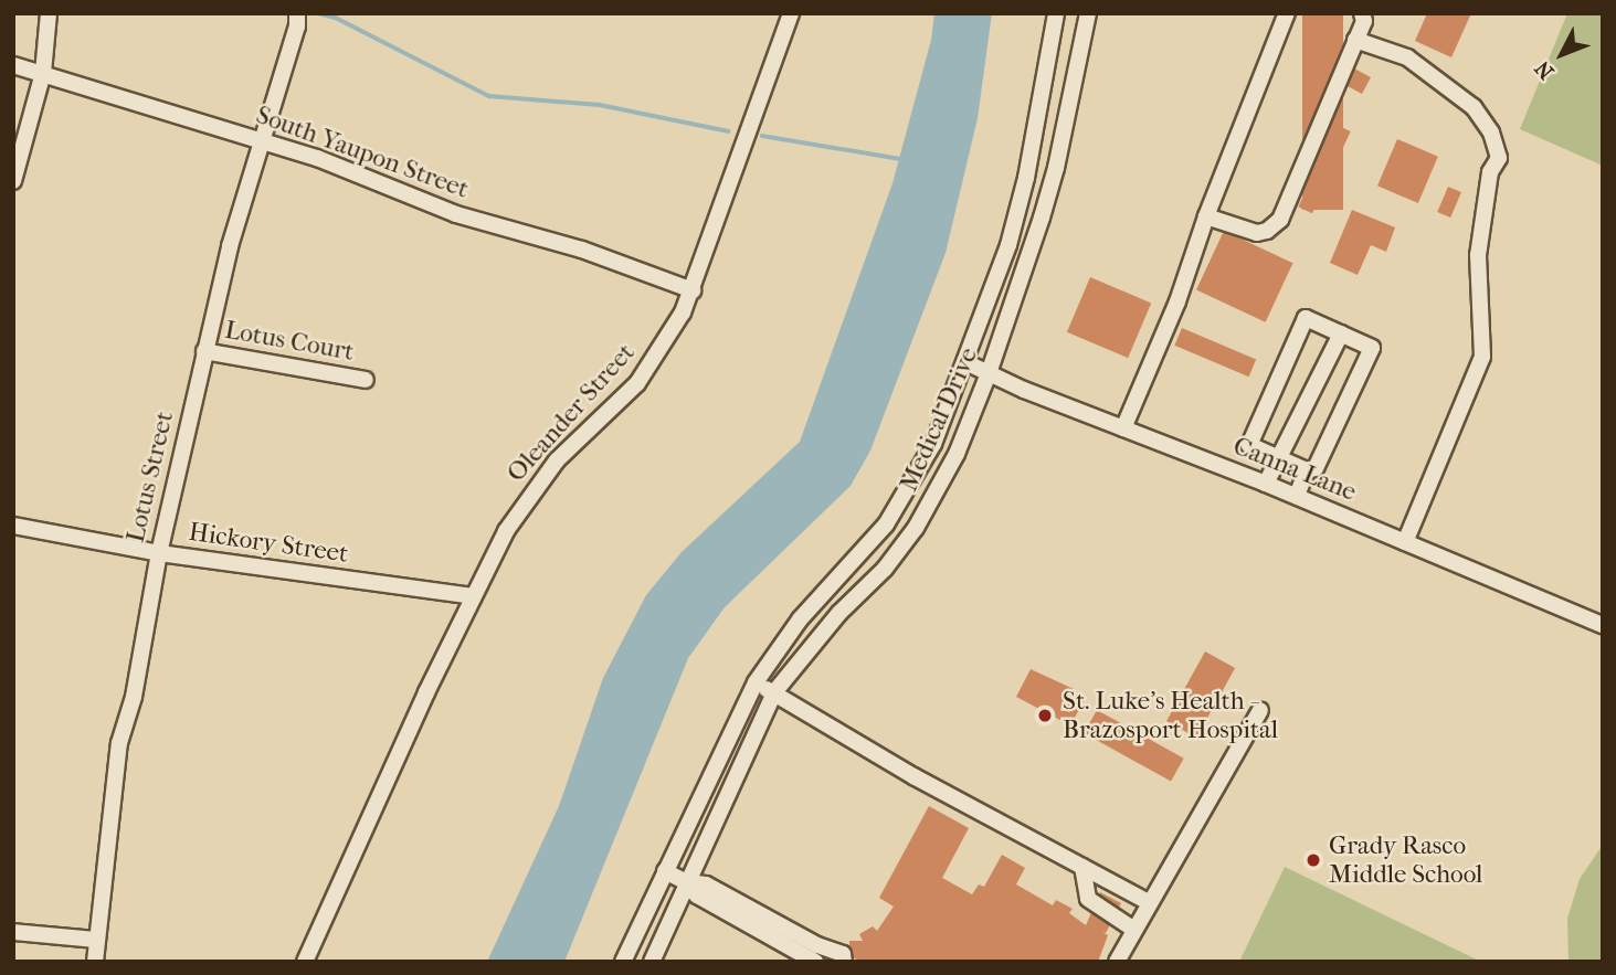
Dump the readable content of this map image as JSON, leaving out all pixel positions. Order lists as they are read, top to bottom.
{
  "streets": {
    "street": [
      "South Yaupon Street",
      "Lotus Court",
      "Oleander Street",
      "Medical Drive",
      "Canna Lane",
      "Lotus Street",
      "Hickory Street"
    ]
  },
  "crossings": [
    ["South Yaupon Street", "Oleander Street"],
    ["South Yaupon Street", "Lotus Street"],
    ["Lotus Court", "Lotus Street"],
    ["Oleander Street", "Hickory Street"],
    ["Medical Drive", "Canna Lane"],
    ["Lotus Street", "Hickory Street"]
  ],
  "places": ["St. Luke's Health - Brazosport Hospital", "Grady Rasco Middle School"],
  "north": "bottom left"
}
